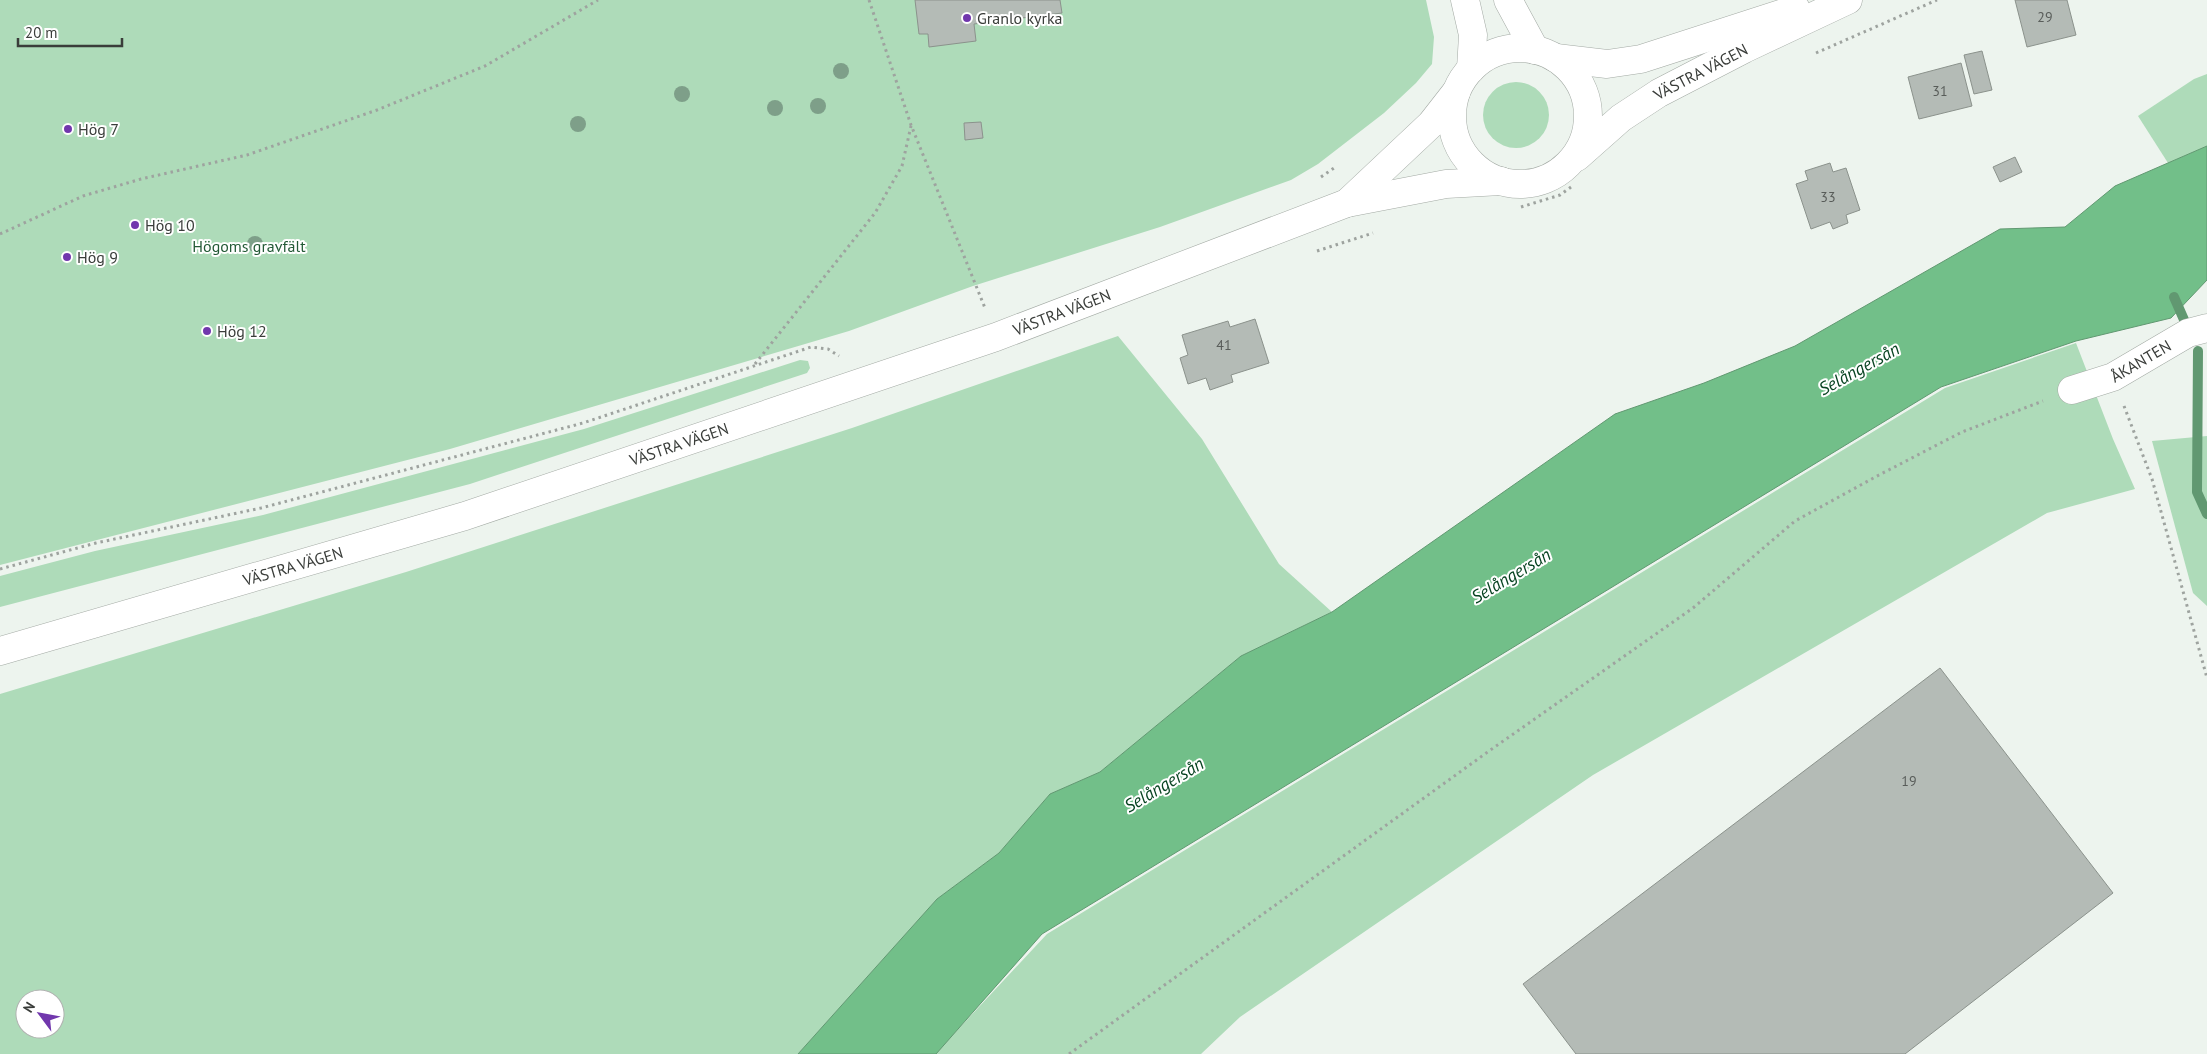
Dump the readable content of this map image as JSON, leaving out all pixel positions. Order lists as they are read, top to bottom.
{
  "streets": {
    "street": ["VÄSTRA VÄGEN", "ÅKANTEN"]
  },
  "water": ["Selångersån"],
  "parks": ["Högoms gravfält"],
  "places": [
    "Granlo kyrka",
    "Hög 7",
    "Hög 10",
    "Hög 9",
    "Hög 12"
  ],
  "house_numbers": [
    "29",
    "31",
    "33",
    "41",
    "19"
  ],
  "scale_bar": "20 m",
  "north": "top left"
}
